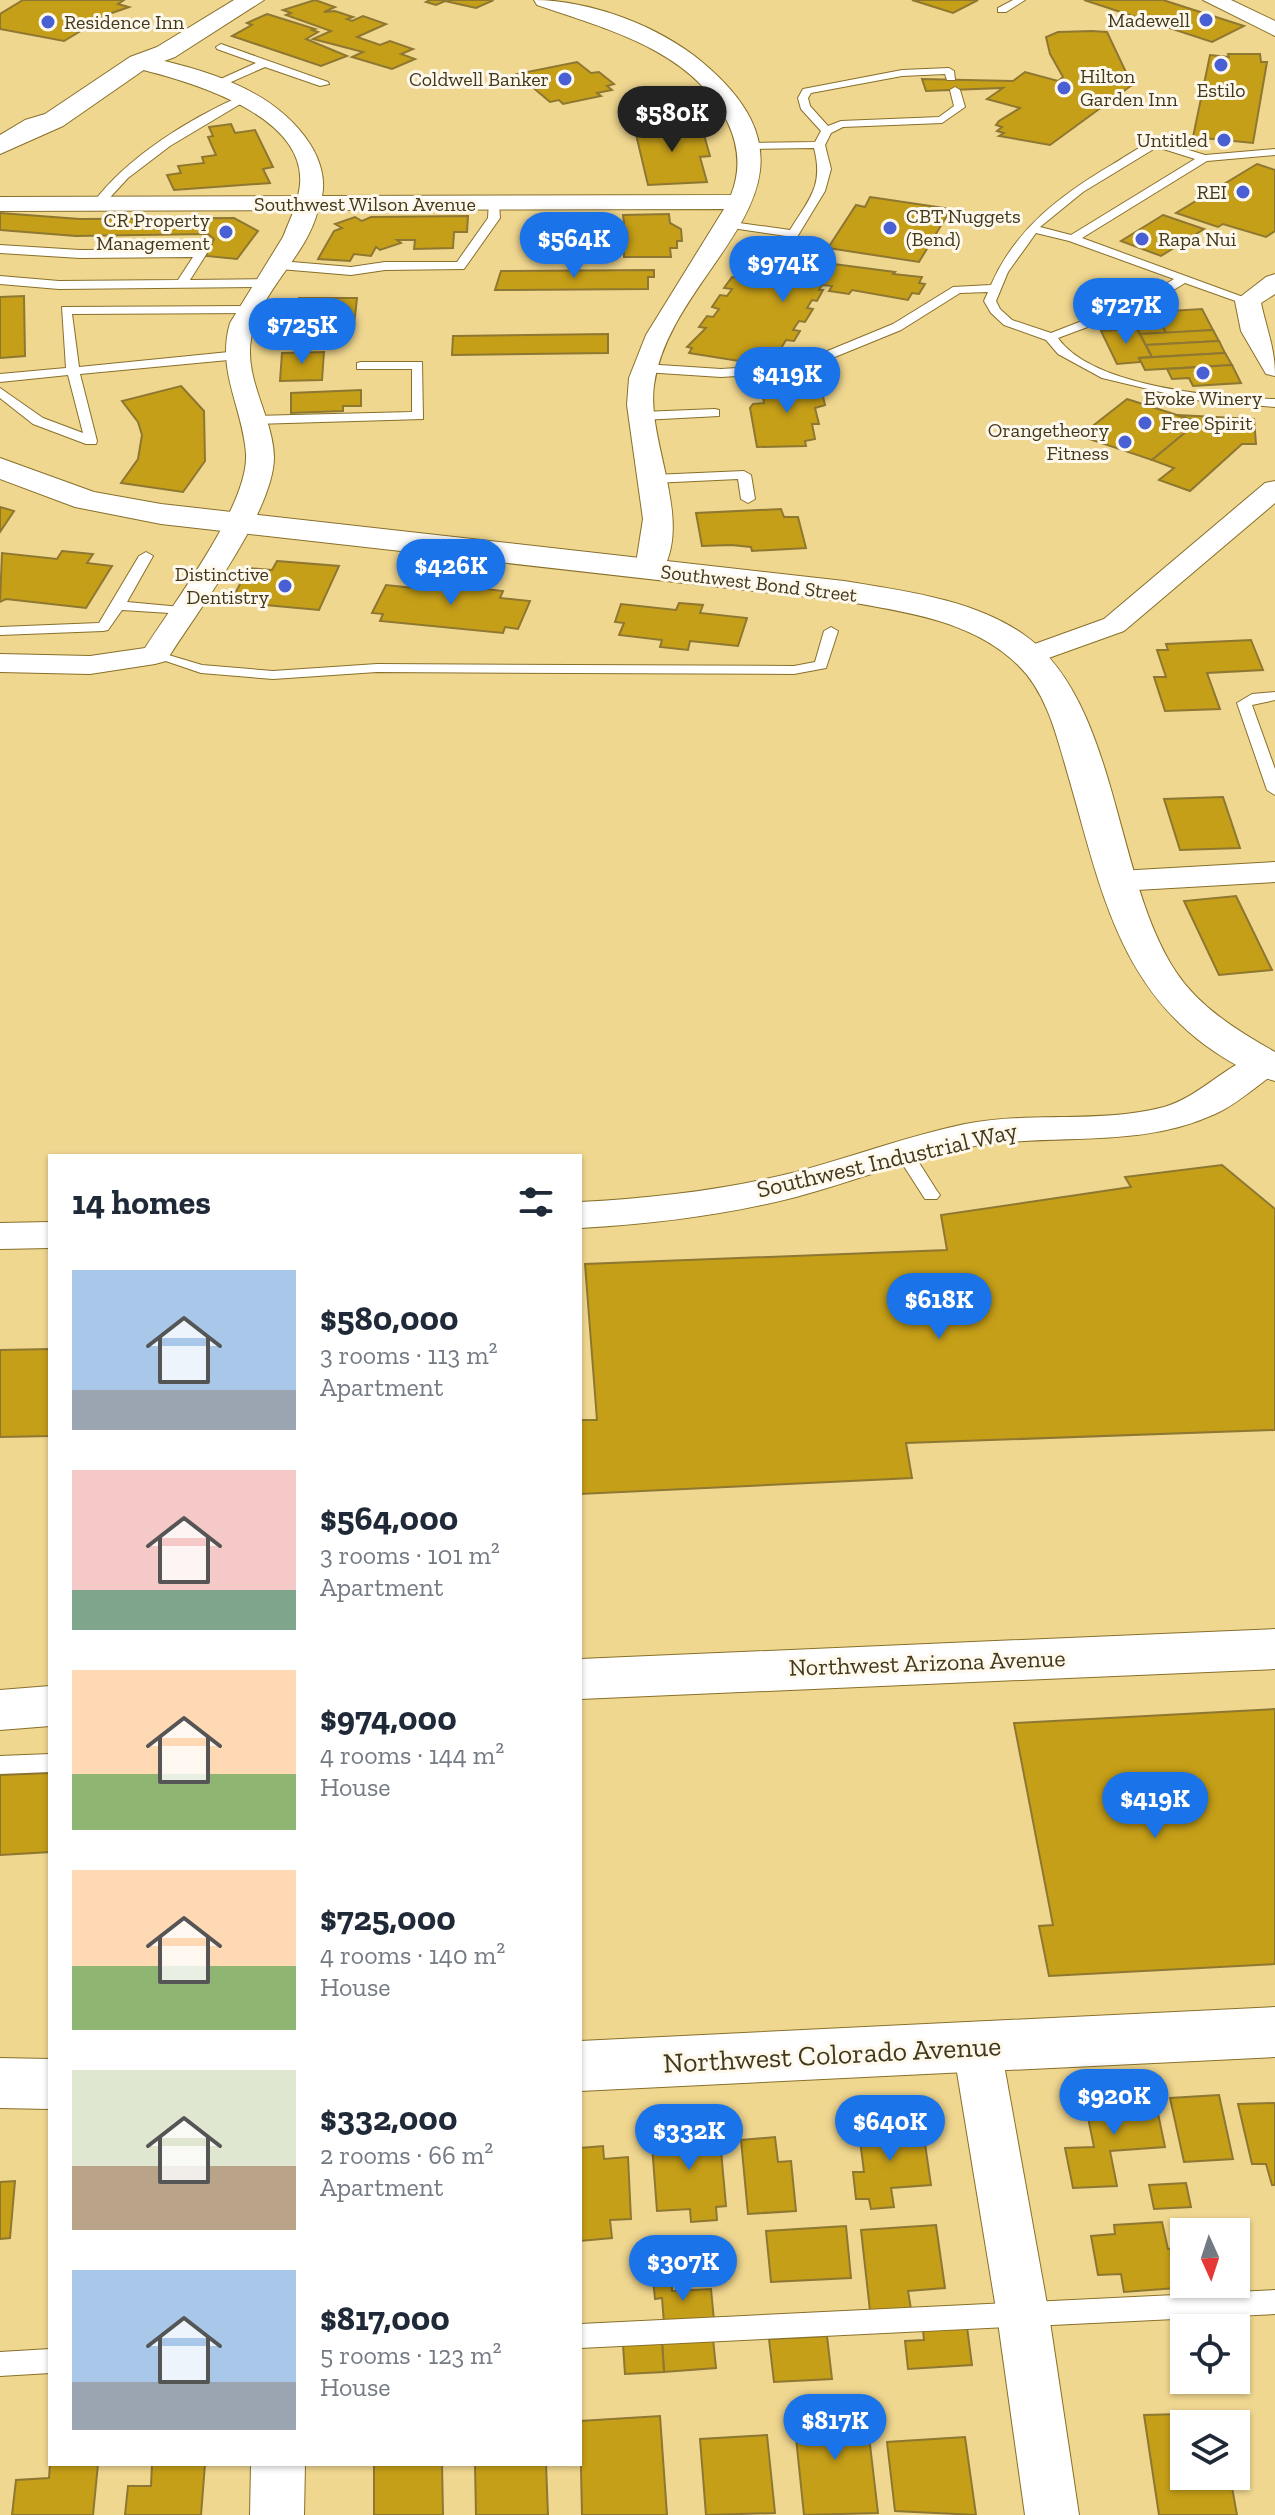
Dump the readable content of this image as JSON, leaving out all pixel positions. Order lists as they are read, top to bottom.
{
  "streets": {
    "street": [
      "Southwest Wilson Avenue",
      "Southwest Bond Street",
      "Southwest Industrial Way",
      "Northwest Arizona Avenue",
      "Northwest Colorado Avenue"
    ]
  },
  "crossings": [
    ["Southwest Bond Street", "Southwest Industrial Way"]
  ],
  "places": [
    "Madewell",
    "Residence Inn",
    "Estilo",
    "Coldwell Banker",
    "Hilton Garden Inn",
    "Untitled",
    "REI",
    "CBT Nuggets (Bend)",
    "CR Property Management",
    "Rapa Nui",
    "Evoke Winery",
    "Free Spirit",
    "Orangetheory Fitness",
    "Distinctive Dentistry"
  ],
  "north": "bottom",
  "page": {
    "price": [
      "$580K",
      "$564K",
      "$974K",
      "$727K",
      "$725K",
      "$419K",
      "$426K",
      "$618K",
      "$419K",
      "$920K",
      "$640K",
      "$332K",
      "$307K",
      "$817K"
    ],
    "heading": "14 homes",
    "list": [
      {
        "name": "$580,000",
        "note": "3 rooms · 113 m² · Apartment"
      },
      {
        "name": "$564,000",
        "note": "3 rooms · 101 m² · Apartment"
      },
      {
        "name": "$974,000",
        "note": "4 rooms · 144 m² · House"
      },
      {
        "name": "$725,000",
        "note": "4 rooms · 140 m² · House"
      },
      {
        "name": "$332,000",
        "note": "2 rooms · 66 m² · Apartment"
      },
      {
        "name": "$817,000",
        "note": "5 rooms · 123 m² · House"
      }
    ]
  }
}
